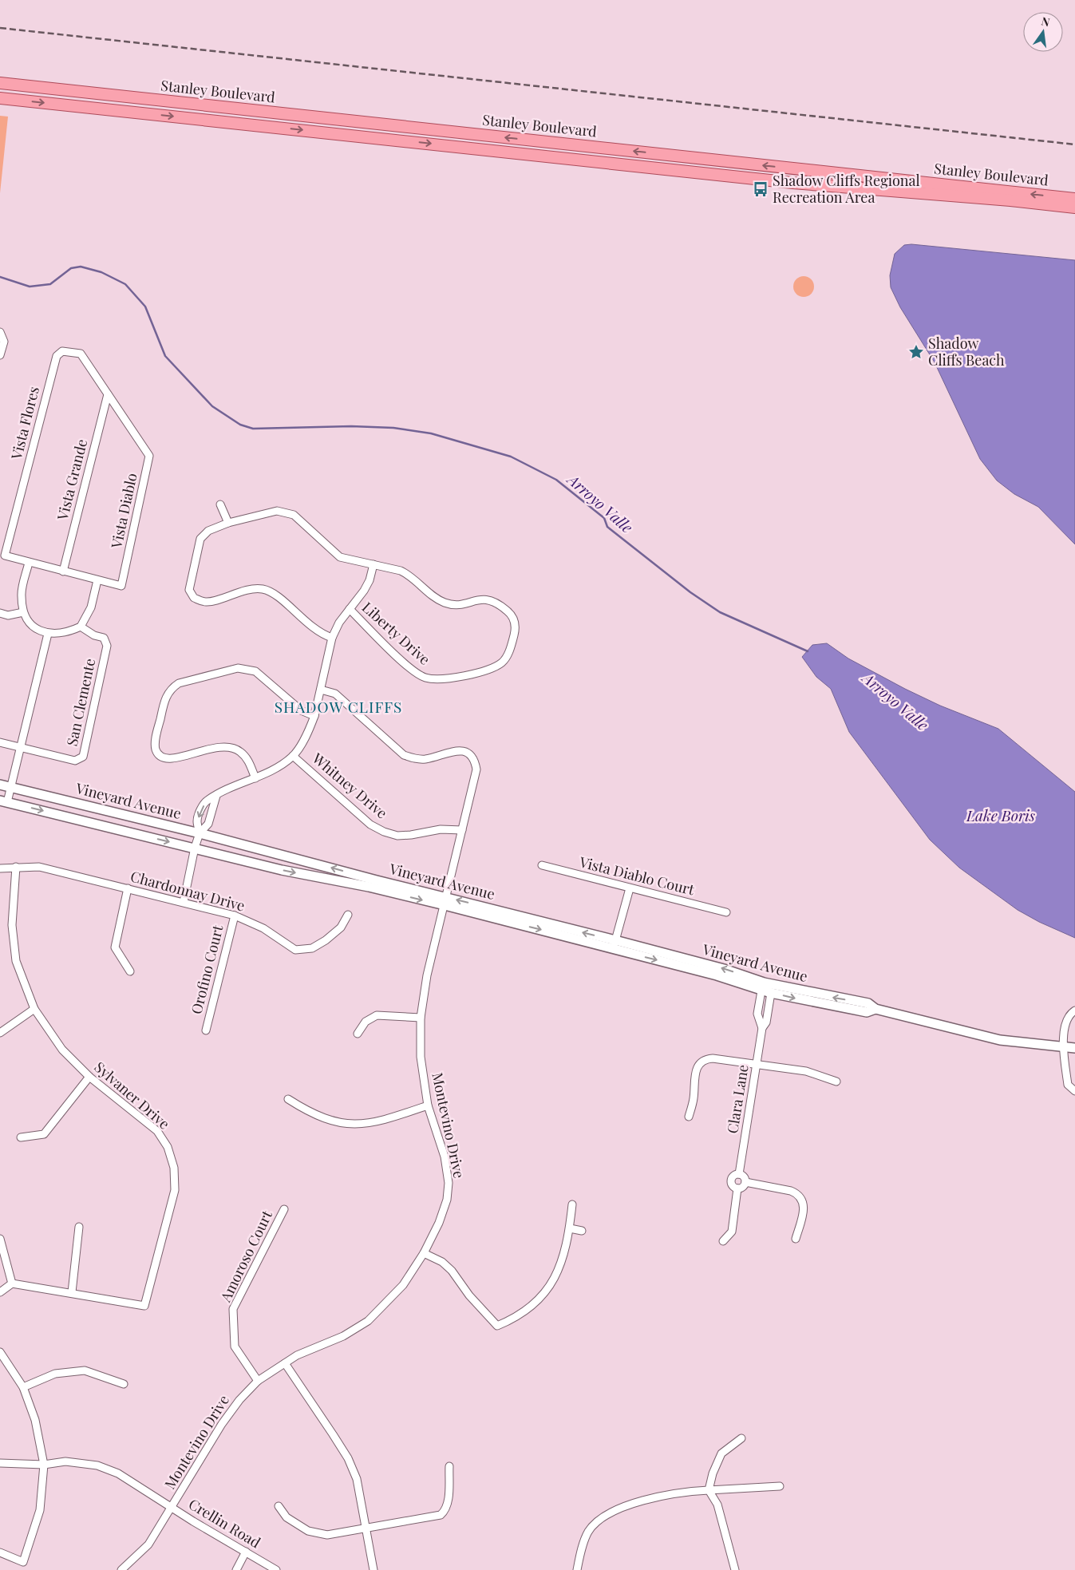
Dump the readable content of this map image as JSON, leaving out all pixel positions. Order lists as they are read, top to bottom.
{
  "streets": {
    "main road": ["Stanley Boulevard"],
    "street": [
      "Vista Flores",
      "Vista Grande",
      "Vista Diablo",
      "Liberty Drive",
      "San Clemente",
      "Whitney Drive",
      "Vineyard Avenue",
      "Vista Diablo Court",
      "Chardonnay Drive",
      "Orofino Court",
      "Sylvaner Drive",
      "Clara Lane",
      "Montevino Drive",
      "Amoroso Court",
      "Crellin Road"
    ]
  },
  "crossings": [
    ["Vista Flores", "Vista Grande"],
    ["Vista Flores", "Vista Diablo"],
    ["Vista Flores", "San Clemente"],
    ["Vista Grande", "Vista Diablo"],
    ["Vista Grande", "San Clemente"],
    ["Vista Diablo", "San Clemente"],
    ["Whitney Drive", "Montevino Drive"],
    ["Vineyard Avenue", "Clara Lane"],
    ["Vineyard Avenue", "Montevino Drive"],
    ["Chardonnay Drive", "Orofino Court"],
    ["Chardonnay Drive", "Sylvaner Drive"],
    ["Montevino Drive", "Amoroso Court"],
    ["Montevino Drive", "Crellin Road"]
  ],
  "districts": ["SHADOW CLIFFS"],
  "water": ["Arroyo Valle", "Lake Boris"],
  "places": {
    "bus stop": ["Shadow Cliffs Regional Recreation Area"],
    "place": ["Shadow Cliffs Beach"]
  },
  "north": "top"
}
